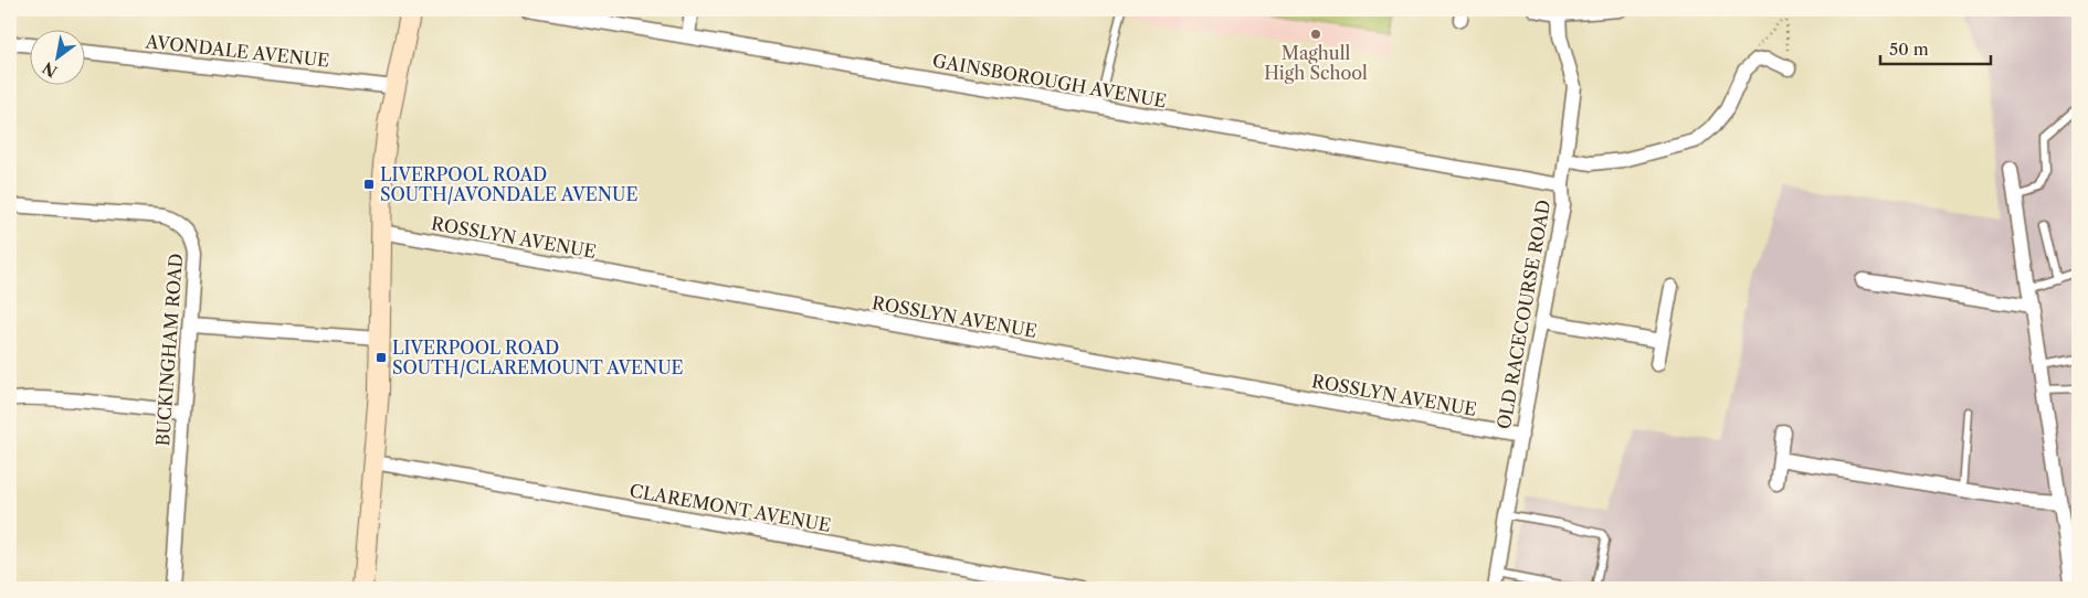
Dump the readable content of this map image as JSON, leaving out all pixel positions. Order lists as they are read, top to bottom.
{
  "streets": {
    "street": [
      "AVONDALE AVENUE",
      "GAINSBOROUGH AVENUE",
      "ROSSLYN AVENUE",
      "OLD RACECOURSE ROAD",
      "BUCKINGHAM ROAD",
      "CLAREMONT AVENUE"
    ]
  },
  "crossings": [
    ["GAINSBOROUGH AVENUE", "OLD RACECOURSE ROAD"],
    ["ROSSLYN AVENUE", "OLD RACECOURSE ROAD"]
  ],
  "places": {
    "other": ["Maghull High School"],
    "transit": ["LIVERPOOL ROAD SOUTH/AVONDALE AVENUE", "LIVERPOOL ROAD SOUTH/CLAREMOUNT AVENUE"]
  },
  "scale_bar": "50 m",
  "north": "bottom left"
}
